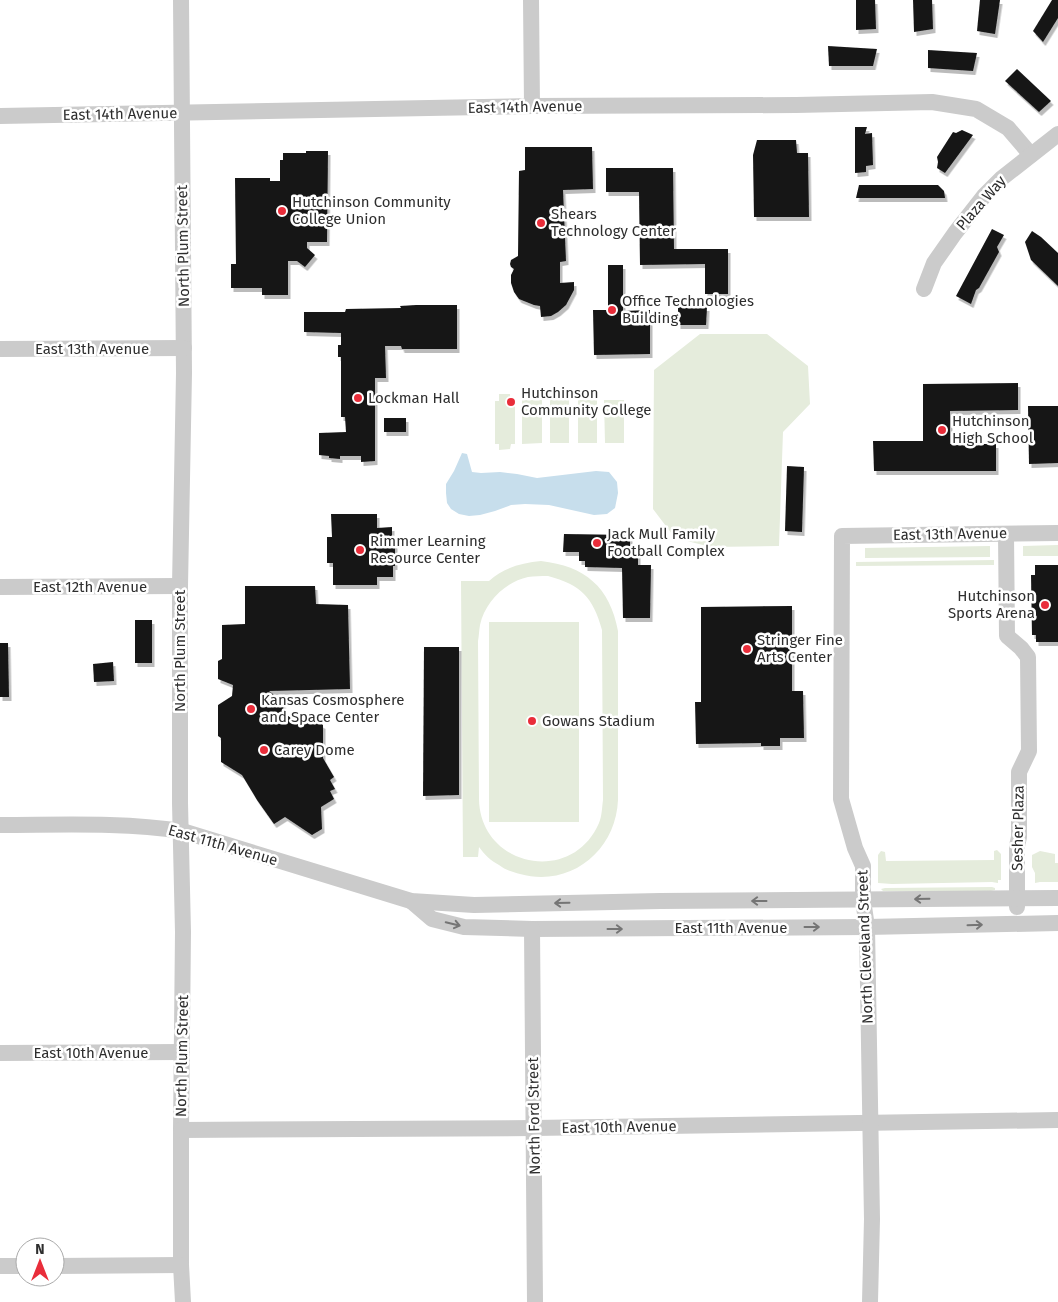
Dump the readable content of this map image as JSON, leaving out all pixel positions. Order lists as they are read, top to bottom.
{
  "streets": {
    "street": [
      "East 14th Avenue",
      "Plaza Way",
      "North Plum Street",
      "East 13th Avenue",
      "East 12th Avenue",
      "Sesher Plaza",
      "East 11th Avenue",
      "North Cleveland Street",
      "East 10th Avenue",
      "North Ford Street"
    ]
  },
  "crossings": [
    ["East 14th Avenue", "Plaza Way"],
    ["East 14th Avenue", "North Plum Street"],
    ["North Plum Street", "East 13th Avenue"],
    ["North Plum Street", "East 12th Avenue"],
    ["North Plum Street", "East 11th Avenue"],
    ["North Plum Street", "East 10th Avenue"],
    ["East 13th Avenue", "Sesher Plaza"],
    ["East 13th Avenue", "North Cleveland Street"],
    ["Sesher Plaza", "East 11th Avenue"],
    ["East 11th Avenue", "North Cleveland Street"],
    ["East 11th Avenue", "North Ford Street"],
    ["North Cleveland Street", "East 10th Avenue"],
    ["East 10th Avenue", "North Ford Street"]
  ],
  "places": [
    "Hutchinson Community College Union",
    "Shears Technology Center",
    "Office Technologies Building",
    "Lockman Hall",
    "Hutchinson Community College",
    "Hutchinson High School",
    "Jack Mull Family Football Complex",
    "Rimmer Learning Resource Center",
    "Hutchinson Sports Arena",
    "Stringer Fine Arts Center",
    "Kansas Cosmosphere and Space Center",
    "Gowans Stadium",
    "Carey Dome"
  ],
  "north": "top"
}
